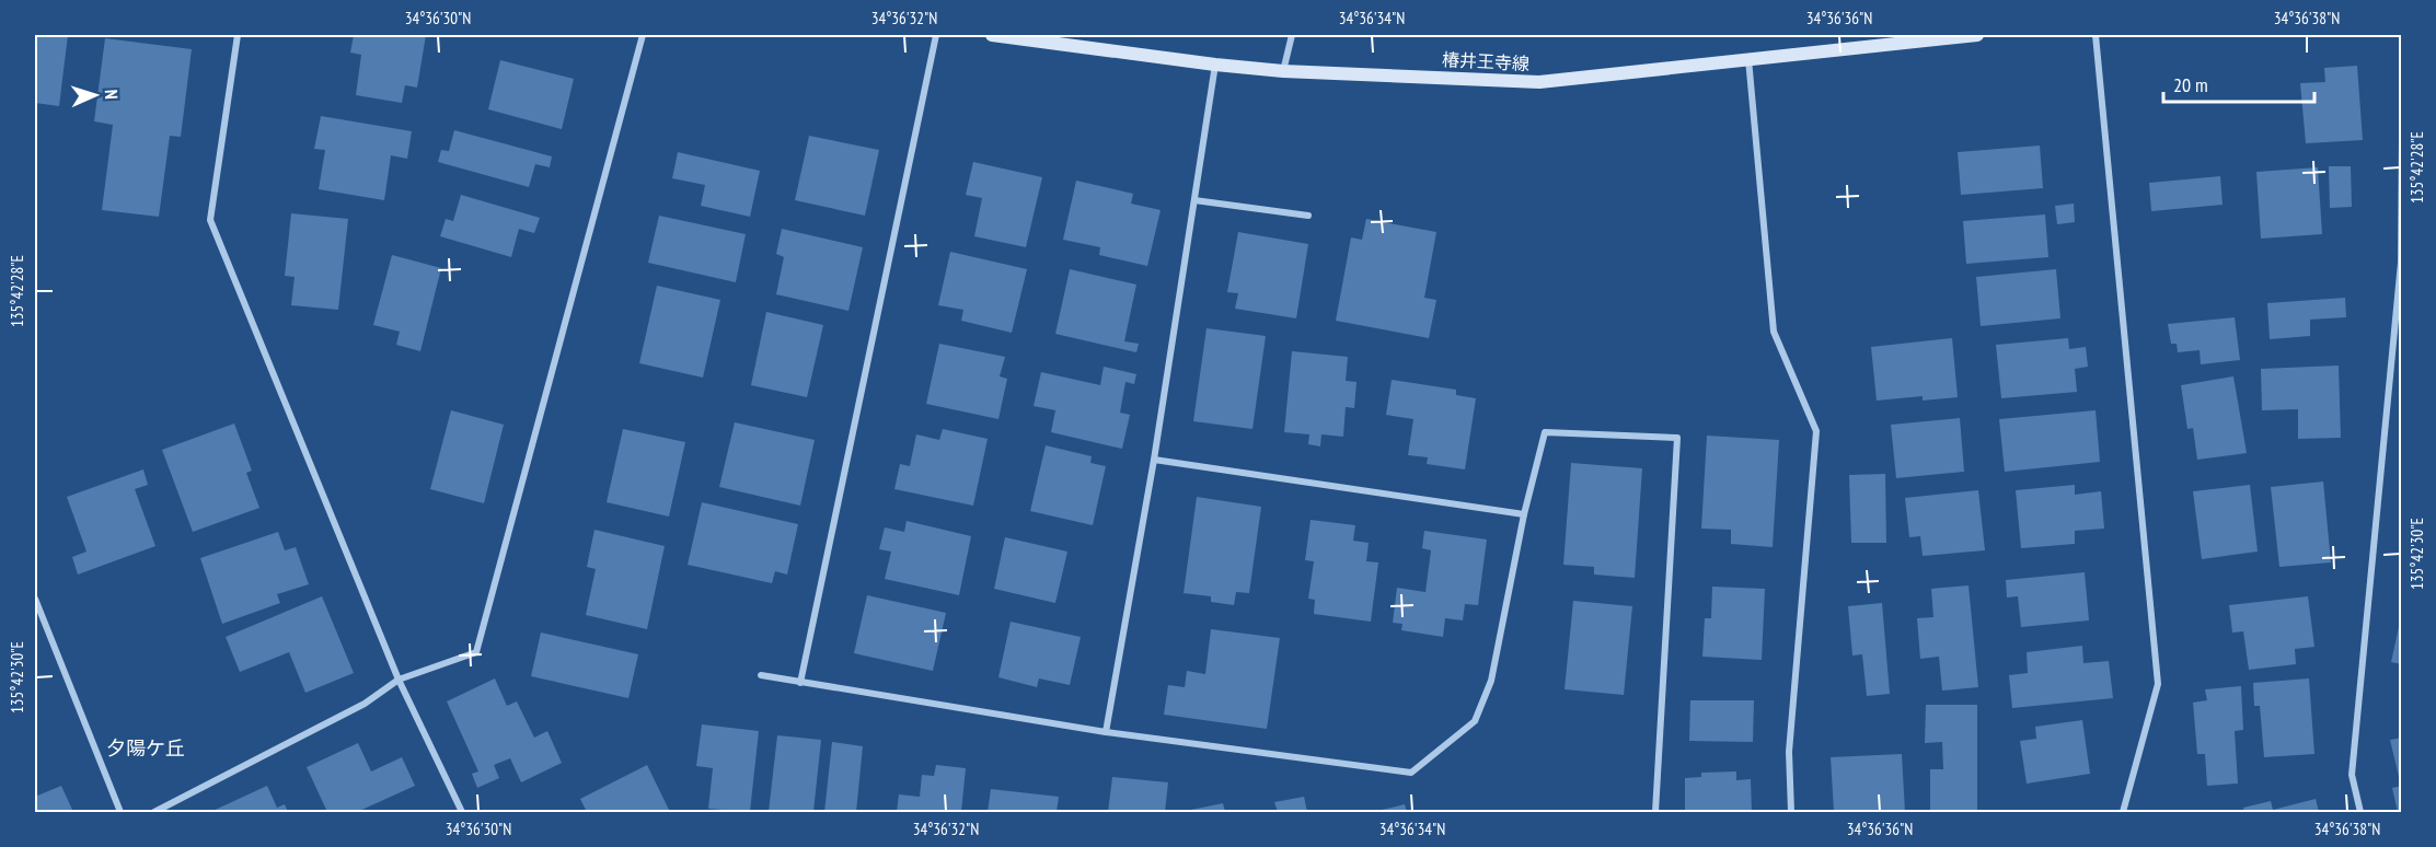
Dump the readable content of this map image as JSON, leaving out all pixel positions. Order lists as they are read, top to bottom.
{
  "streets": {
    "main road": ["椿井王寺線"]
  },
  "districts": ["夕陽ケ丘"],
  "scale_bar": "20 m",
  "north": "right",
  "coordinates": [
    "34°36'30\"N",
    "34°36'32\"N",
    "34°36'34\"N",
    "34°36'36\"N",
    "34°36'38\"N",
    "135°42'28\"E",
    "135°42'30\"E"
  ]
}
